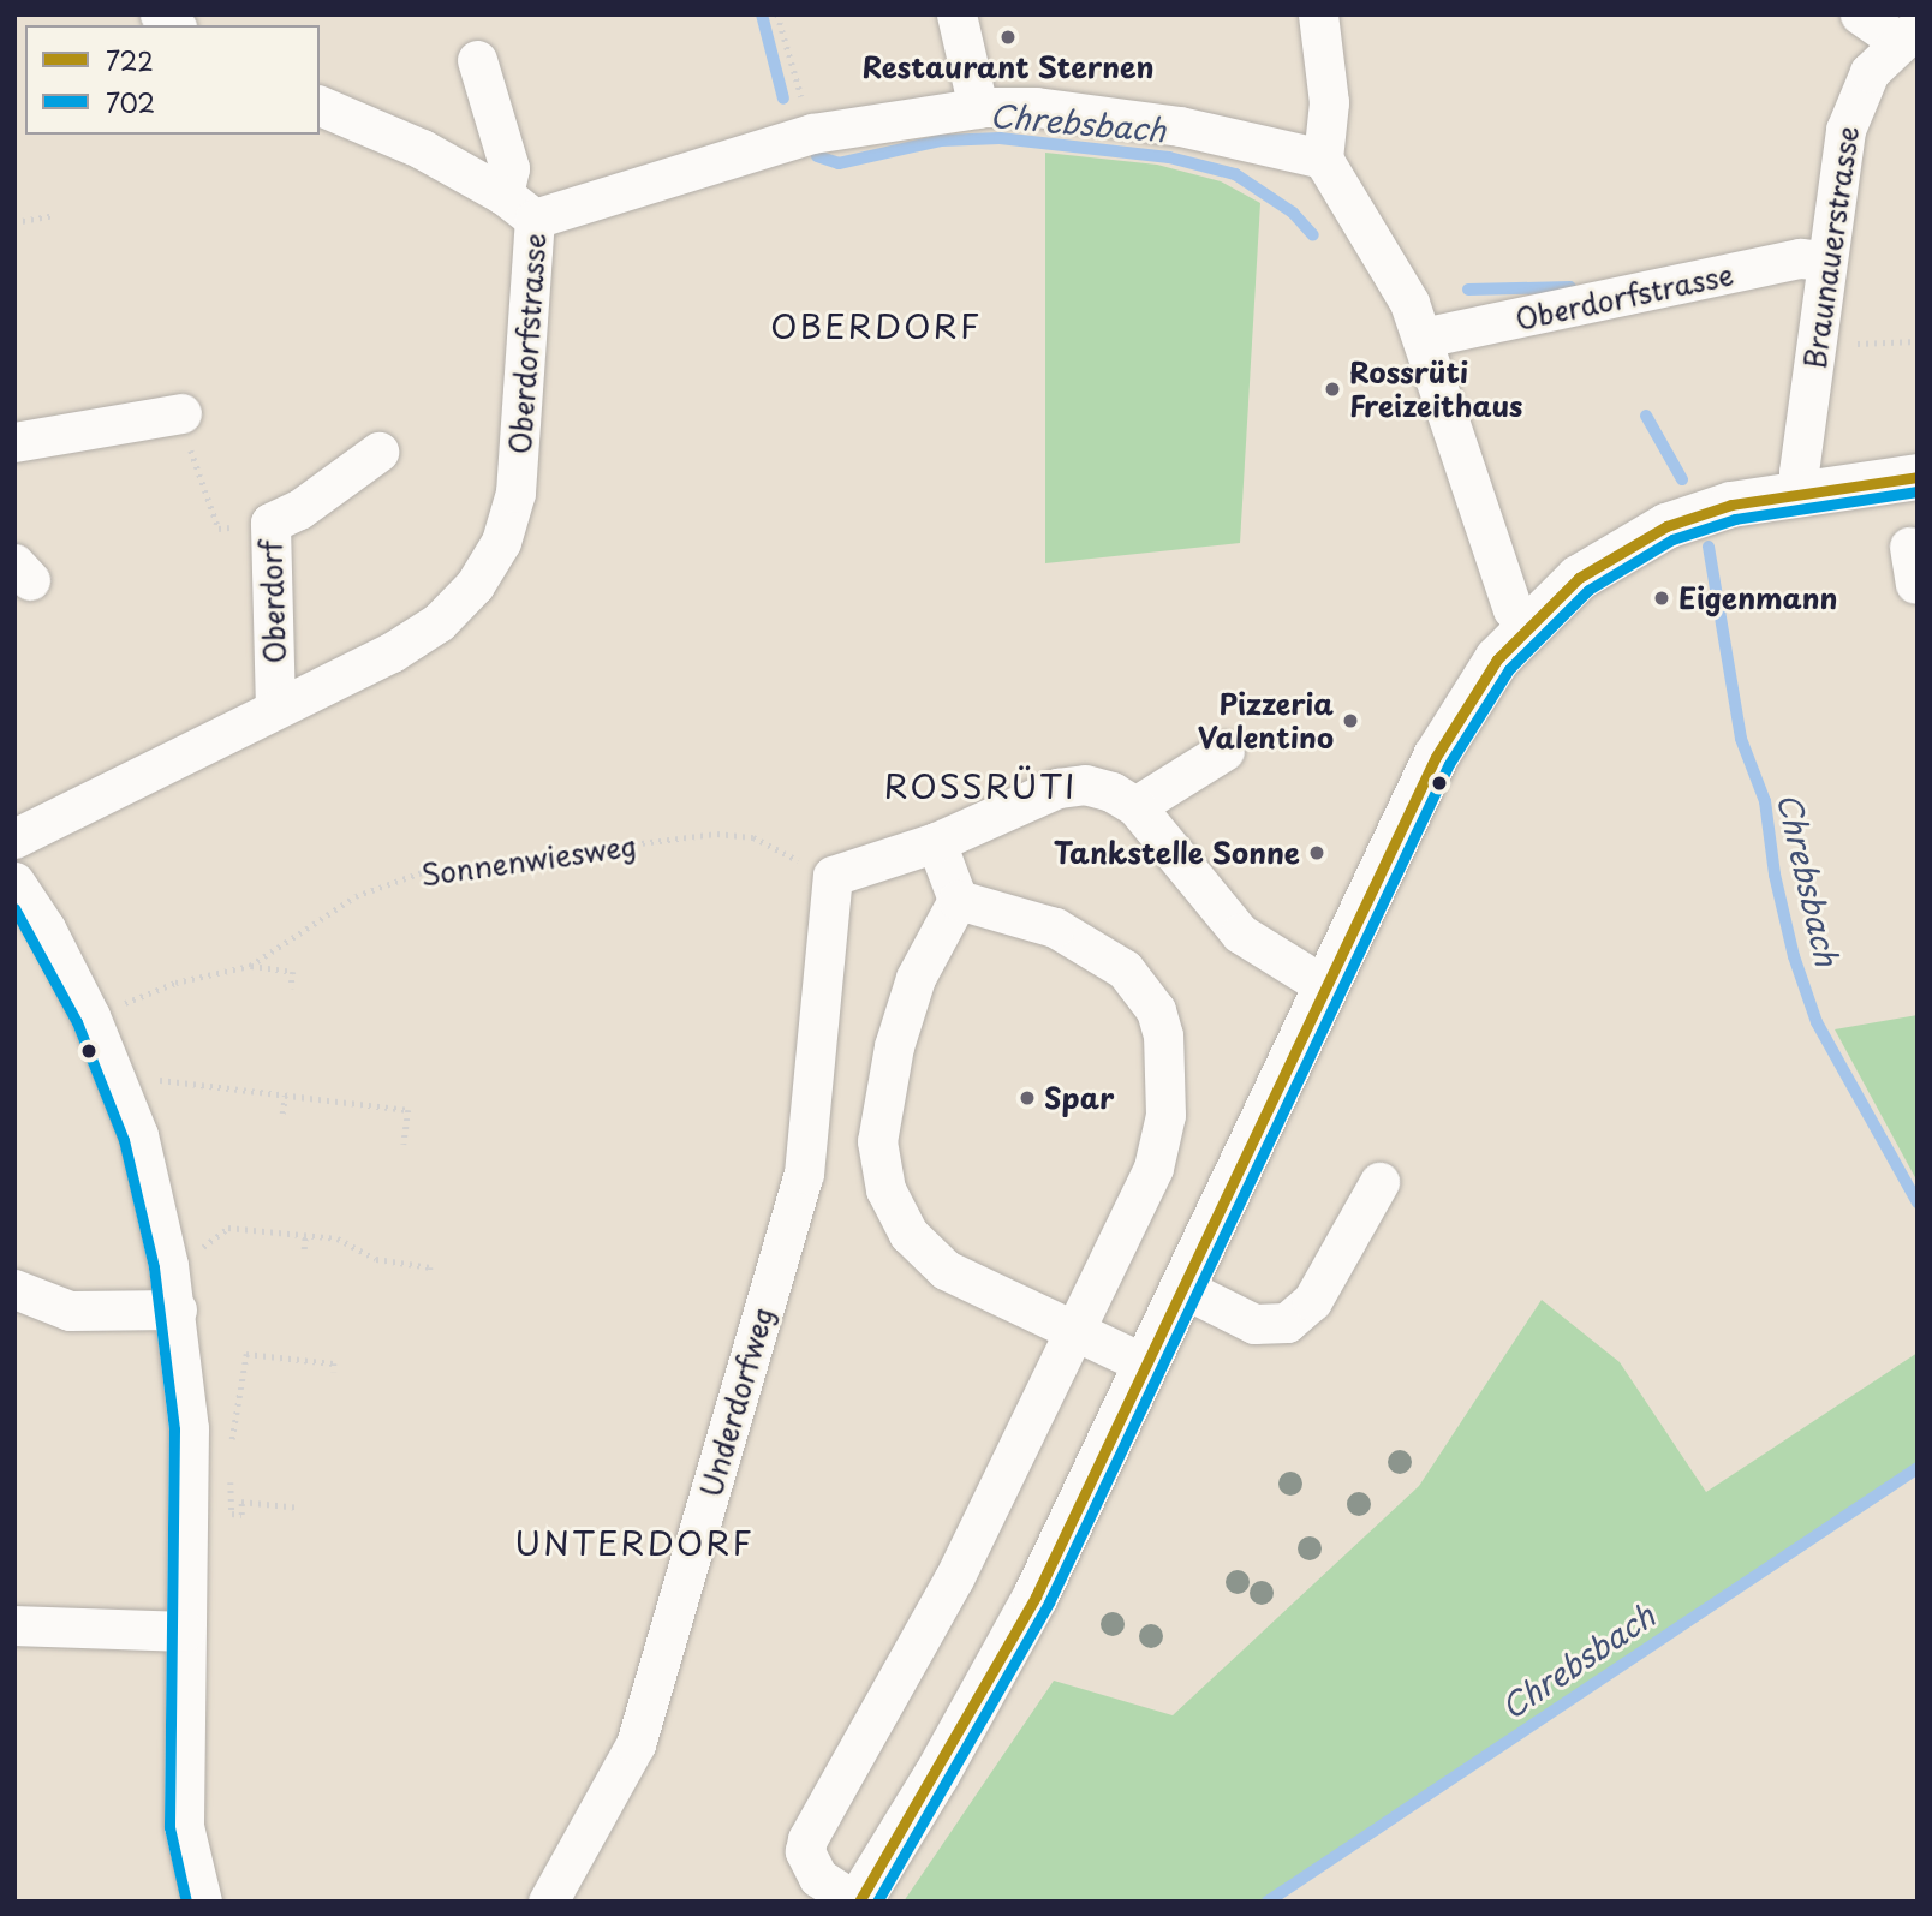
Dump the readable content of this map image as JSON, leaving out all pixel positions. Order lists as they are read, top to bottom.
{
  "streets": {
    "street": [
      "Braunauerstrasse",
      "Oberdorfstrasse",
      "Oberdorf",
      "Underdorfweg"
    ],
    "path": ["Sonnenwiesweg"]
  },
  "crossings": [
    ["Braunauerstrasse", "Oberdorfstrasse"],
    ["Oberdorfstrasse", "Oberdorf"],
    ["Sonnenwiesweg", "Underdorfweg"]
  ],
  "districts": ["OBERDORF", "ROSSRÜTI", "UNTERDORF"],
  "water": ["Chrebsbach"],
  "places": [
    "Restaurant Sternen",
    "Rossrüti Freizeithaus",
    "Eigenmann",
    "Pizzeria Valentino",
    "Tankstelle Sonne",
    "Spar"
  ],
  "lines": ["transit line 722", "transit line 702"],
  "legend": ["722", "702"]
}
